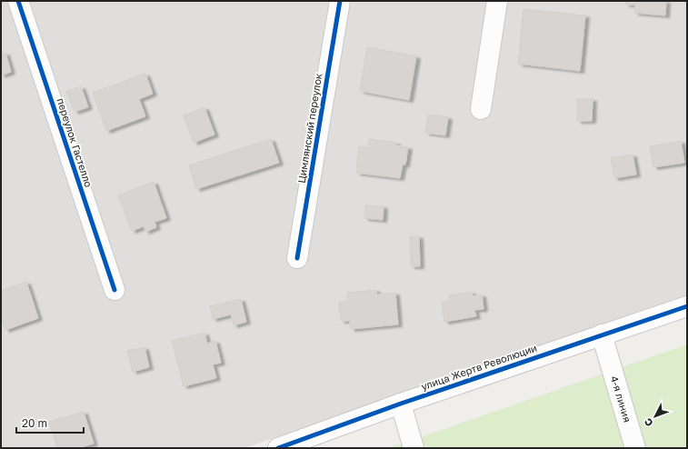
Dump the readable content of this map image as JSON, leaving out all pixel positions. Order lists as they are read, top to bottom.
{
  "streets": {
    "street": [
      "Цимлянский переулок",
      "переулок Гастелло",
      "улица Жертв Революции",
      "4-я линия"
    ]
  },
  "crossings": [
    ["улица Жертв Революции", "4-я линия"]
  ],
  "scale_bar": "20 m",
  "north": "bottom left"
}
